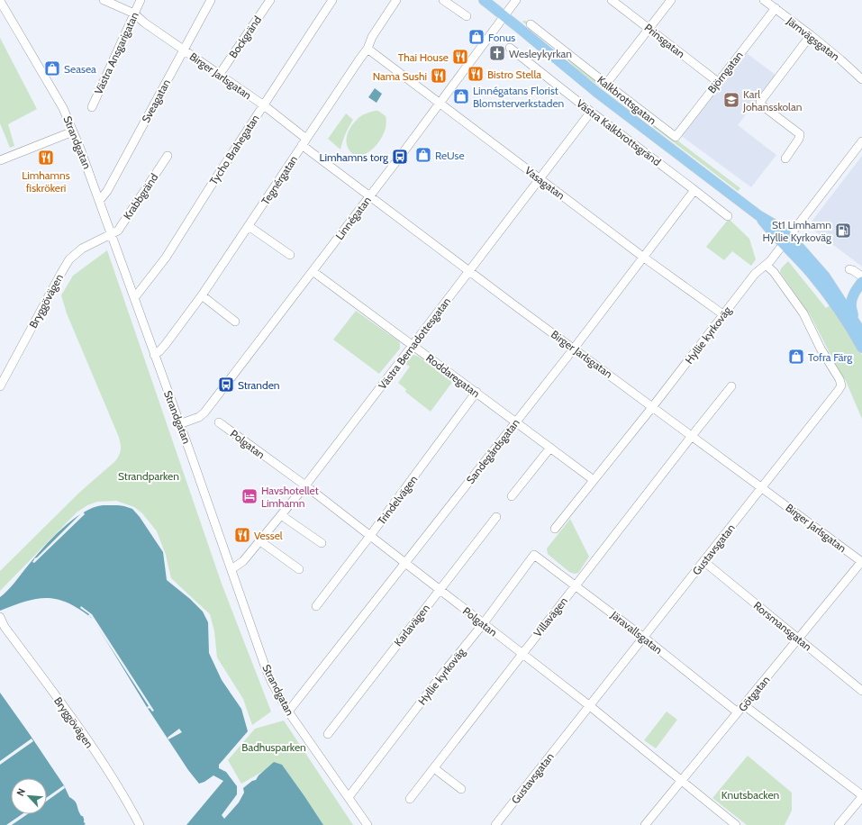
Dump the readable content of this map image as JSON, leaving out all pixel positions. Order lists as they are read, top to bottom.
{
  "streets": {
    "main road": ["Kalkbrottsgatan"],
    "street": [
      "Bockgränd",
      "Järnvägsgatan",
      "Prinsgatan",
      "Västra Ansgarigatan",
      "Björngatan",
      "Birger Jarlsgatan",
      "Sveagatan",
      "Västra Kalkbrottsgränd",
      "Strandgatan",
      "Tycho Brahegatan",
      "Tegnérgatan",
      "Vasagatan",
      "Krabbgränd",
      "Linnégatan",
      "Bryggövägen",
      "Hyllie kyrkoväg",
      "Västra Bernadottesgatan",
      "Roddaregatan",
      "Polgatan",
      "Sandegårdsgatan",
      "Trindelvägen",
      "Gustavsgatan",
      "Villavägen",
      "Karlavägen",
      "Rorsmansgatan",
      "Järavallsgatan",
      "Götgatan"
    ]
  },
  "crossings": [
    ["Bockgränd", "Birger Jarlsgatan"],
    ["Järnvägsgatan", "Björngatan"],
    ["Prinsgatan", "Björngatan"],
    ["Västra Ansgarigatan", "Birger Jarlsgatan"],
    ["Birger Jarlsgatan", "Sveagatan"],
    ["Birger Jarlsgatan", "Tycho Brahegatan"],
    ["Birger Jarlsgatan", "Tegnérgatan"],
    ["Birger Jarlsgatan", "Linnégatan"],
    ["Birger Jarlsgatan", "Hyllie kyrkoväg"],
    ["Birger Jarlsgatan", "Västra Bernadottesgatan"],
    ["Birger Jarlsgatan", "Sandegårdsgatan"],
    ["Birger Jarlsgatan", "Gustavsgatan"],
    ["Birger Jarlsgatan", "Villavägen"],
    ["Birger Jarlsgatan", "Götgatan"],
    ["Kalkbrottsgatan", "Linnégatan"],
    ["Kalkbrottsgatan", "Hyllie kyrkoväg"],
    ["Sveagatan", "Strandgatan"],
    ["Västra Kalkbrottsgränd", "Västra Bernadottesgatan"],
    ["Västra Kalkbrottsgränd", "Sandegårdsgatan"],
    ["Strandgatan", "Tycho Brahegatan"],
    ["Strandgatan", "Tegnérgatan"],
    ["Strandgatan", "Krabbgränd"],
    ["Strandgatan", "Linnégatan"],
    ["Strandgatan", "Bryggövägen"],
    ["Strandgatan", "Hyllie kyrkoväg"],
    ["Strandgatan", "Västra Bernadottesgatan"],
    ["Strandgatan", "Sandegårdsgatan"],
    ["Tegnérgatan", "Vasagatan"],
    ["Vasagatan", "Linnégatan"],
    ["Vasagatan", "Hyllie kyrkoväg"],
    ["Vasagatan", "Västra Bernadottesgatan"],
    ["Vasagatan", "Sandegårdsgatan"],
    ["Krabbgränd", "Bryggövägen"],
    ["Linnégatan", "Roddaregatan"],
    ["Hyllie kyrkoväg", "Roddaregatan"],
    ["Hyllie kyrkoväg", "Polgatan"],
    ["Hyllie kyrkoväg", "Gustavsgatan"],
    ["Hyllie kyrkoväg", "Järavallsgatan"],
    ["Västra Bernadottesgatan", "Roddaregatan"],
    ["Västra Bernadottesgatan", "Polgatan"],
    ["Roddaregatan", "Sandegårdsgatan"],
    ["Roddaregatan", "Trindelvägen"],
    ["Polgatan", "Sandegårdsgatan"],
    ["Polgatan", "Trindelvägen"],
    ["Polgatan", "Gustavsgatan"],
    ["Polgatan", "Villavägen"],
    ["Polgatan", "Karlavägen"],
    ["Polgatan", "Götgatan"],
    ["Gustavsgatan", "Rorsmansgatan"],
    ["Gustavsgatan", "Järavallsgatan"],
    ["Villavägen", "Järavallsgatan"],
    ["Rorsmansgatan", "Götgatan"],
    ["Järavallsgatan", "Götgatan"]
  ],
  "parks": ["Strandparken", "Badhusparken", "Knutsbacken"],
  "places": {
    "shop": [
      "Fonus",
      "Seasea",
      "Linnégatans Florist Blomsterverkstaden",
      "ReUse",
      "Tofra Färg"
    ],
    "church": ["Wesleykyrkan"],
    "restaurant": [
      "Thai House",
      "Bistro Stella",
      "Nama Sushi",
      "Limhamns fiskrökeri",
      "Vessel"
    ],
    "school or university": ["Karl Johansskolan"],
    "bus stop": ["Limhamns torg", "Stranden"],
    "fuel station": ["St1 Limhamn Hyllie Kyrkoväg"],
    "hotel": ["Havshotellet Limhamn"]
  },
  "north": "top left"
}
